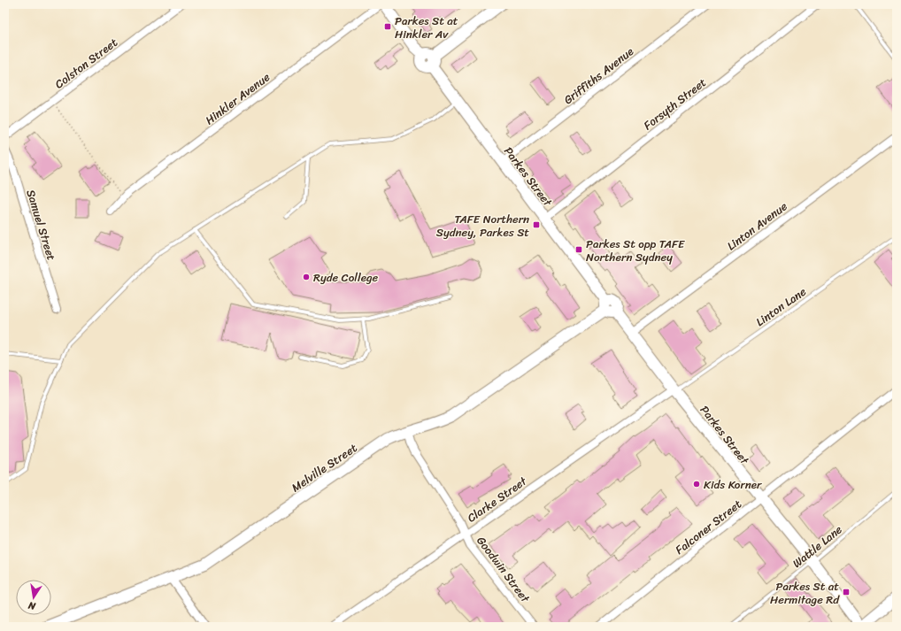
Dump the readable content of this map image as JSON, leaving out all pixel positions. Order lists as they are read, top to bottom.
{
  "streets": {
    "street": [
      "Colston Street",
      "Griffiths Avenue",
      "Hinkler Avenue",
      "Forsyth Street",
      "Parkes Street",
      "Samuel Street",
      "Linton Avenue",
      "Melville Street",
      "Clarke Street",
      "Falconer Street",
      "Goodwin Street"
    ],
    "lane": ["Linton Lane", "Wattle Lane"]
  },
  "crossings": [
    ["Griffiths Avenue", "Parkes Street"],
    ["Forsyth Street", "Parkes Street"],
    ["Parkes Street", "Linton Avenue"],
    ["Parkes Street", "Linton Lane"],
    ["Parkes Street", "Melville Street"],
    ["Parkes Street", "Clarke Street"],
    ["Parkes Street", "Falconer Street"],
    ["Parkes Street", "Wattle Lane"],
    ["Linton Lane", "Clarke Street"],
    ["Melville Street", "Goodwin Street"],
    ["Clarke Street", "Goodwin Street"]
  ],
  "places": {
    "transit": [
      "Parkes St at Hinkler Av",
      "TAFE Northern Sydney, Parkes St",
      "Parkes St opp TAFE Northern Sydney",
      "Parkes St at Hermitage Rd"
    ],
    "other": ["Ryde College", "Kids Korner"]
  },
  "north": "bottom"
}
